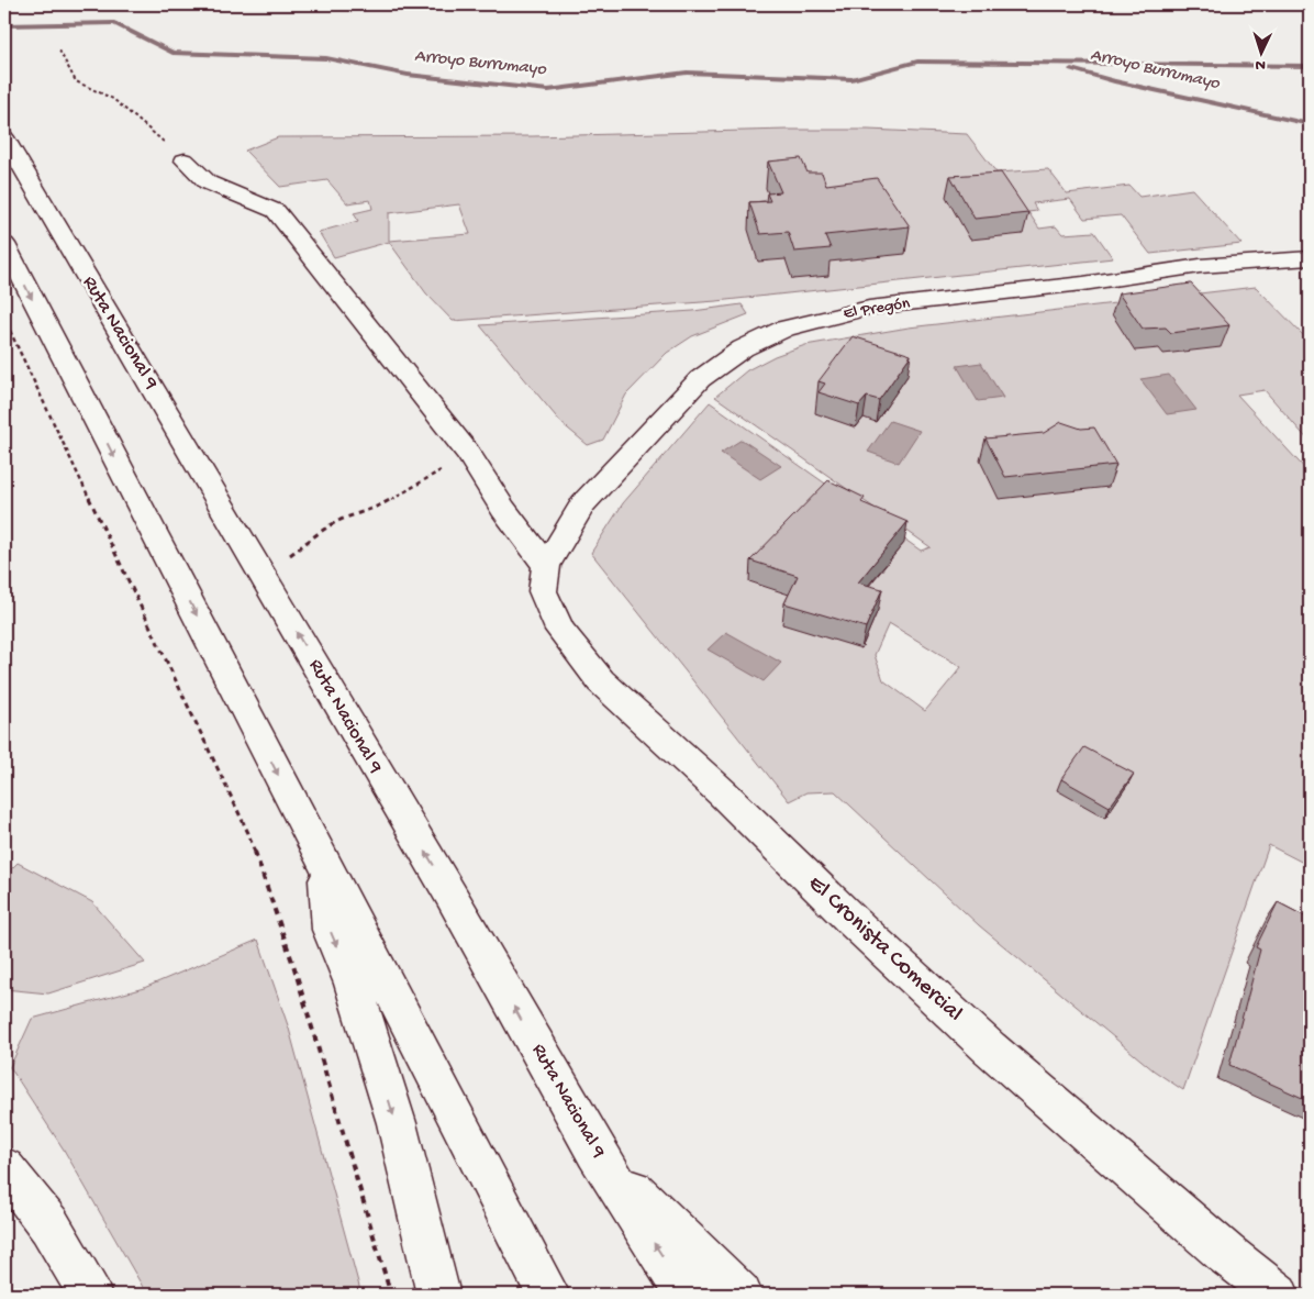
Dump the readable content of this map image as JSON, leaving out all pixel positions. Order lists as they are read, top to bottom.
{
  "streets": {
    "main road": ["El Pregón", "Ruta Nacional 9", "El Cronista Comercial"]
  },
  "crossings": [
    ["El Pregón", "El Cronista Comercial"]
  ],
  "water": ["Arroyo Burrumayo"],
  "north": "bottom"
}
